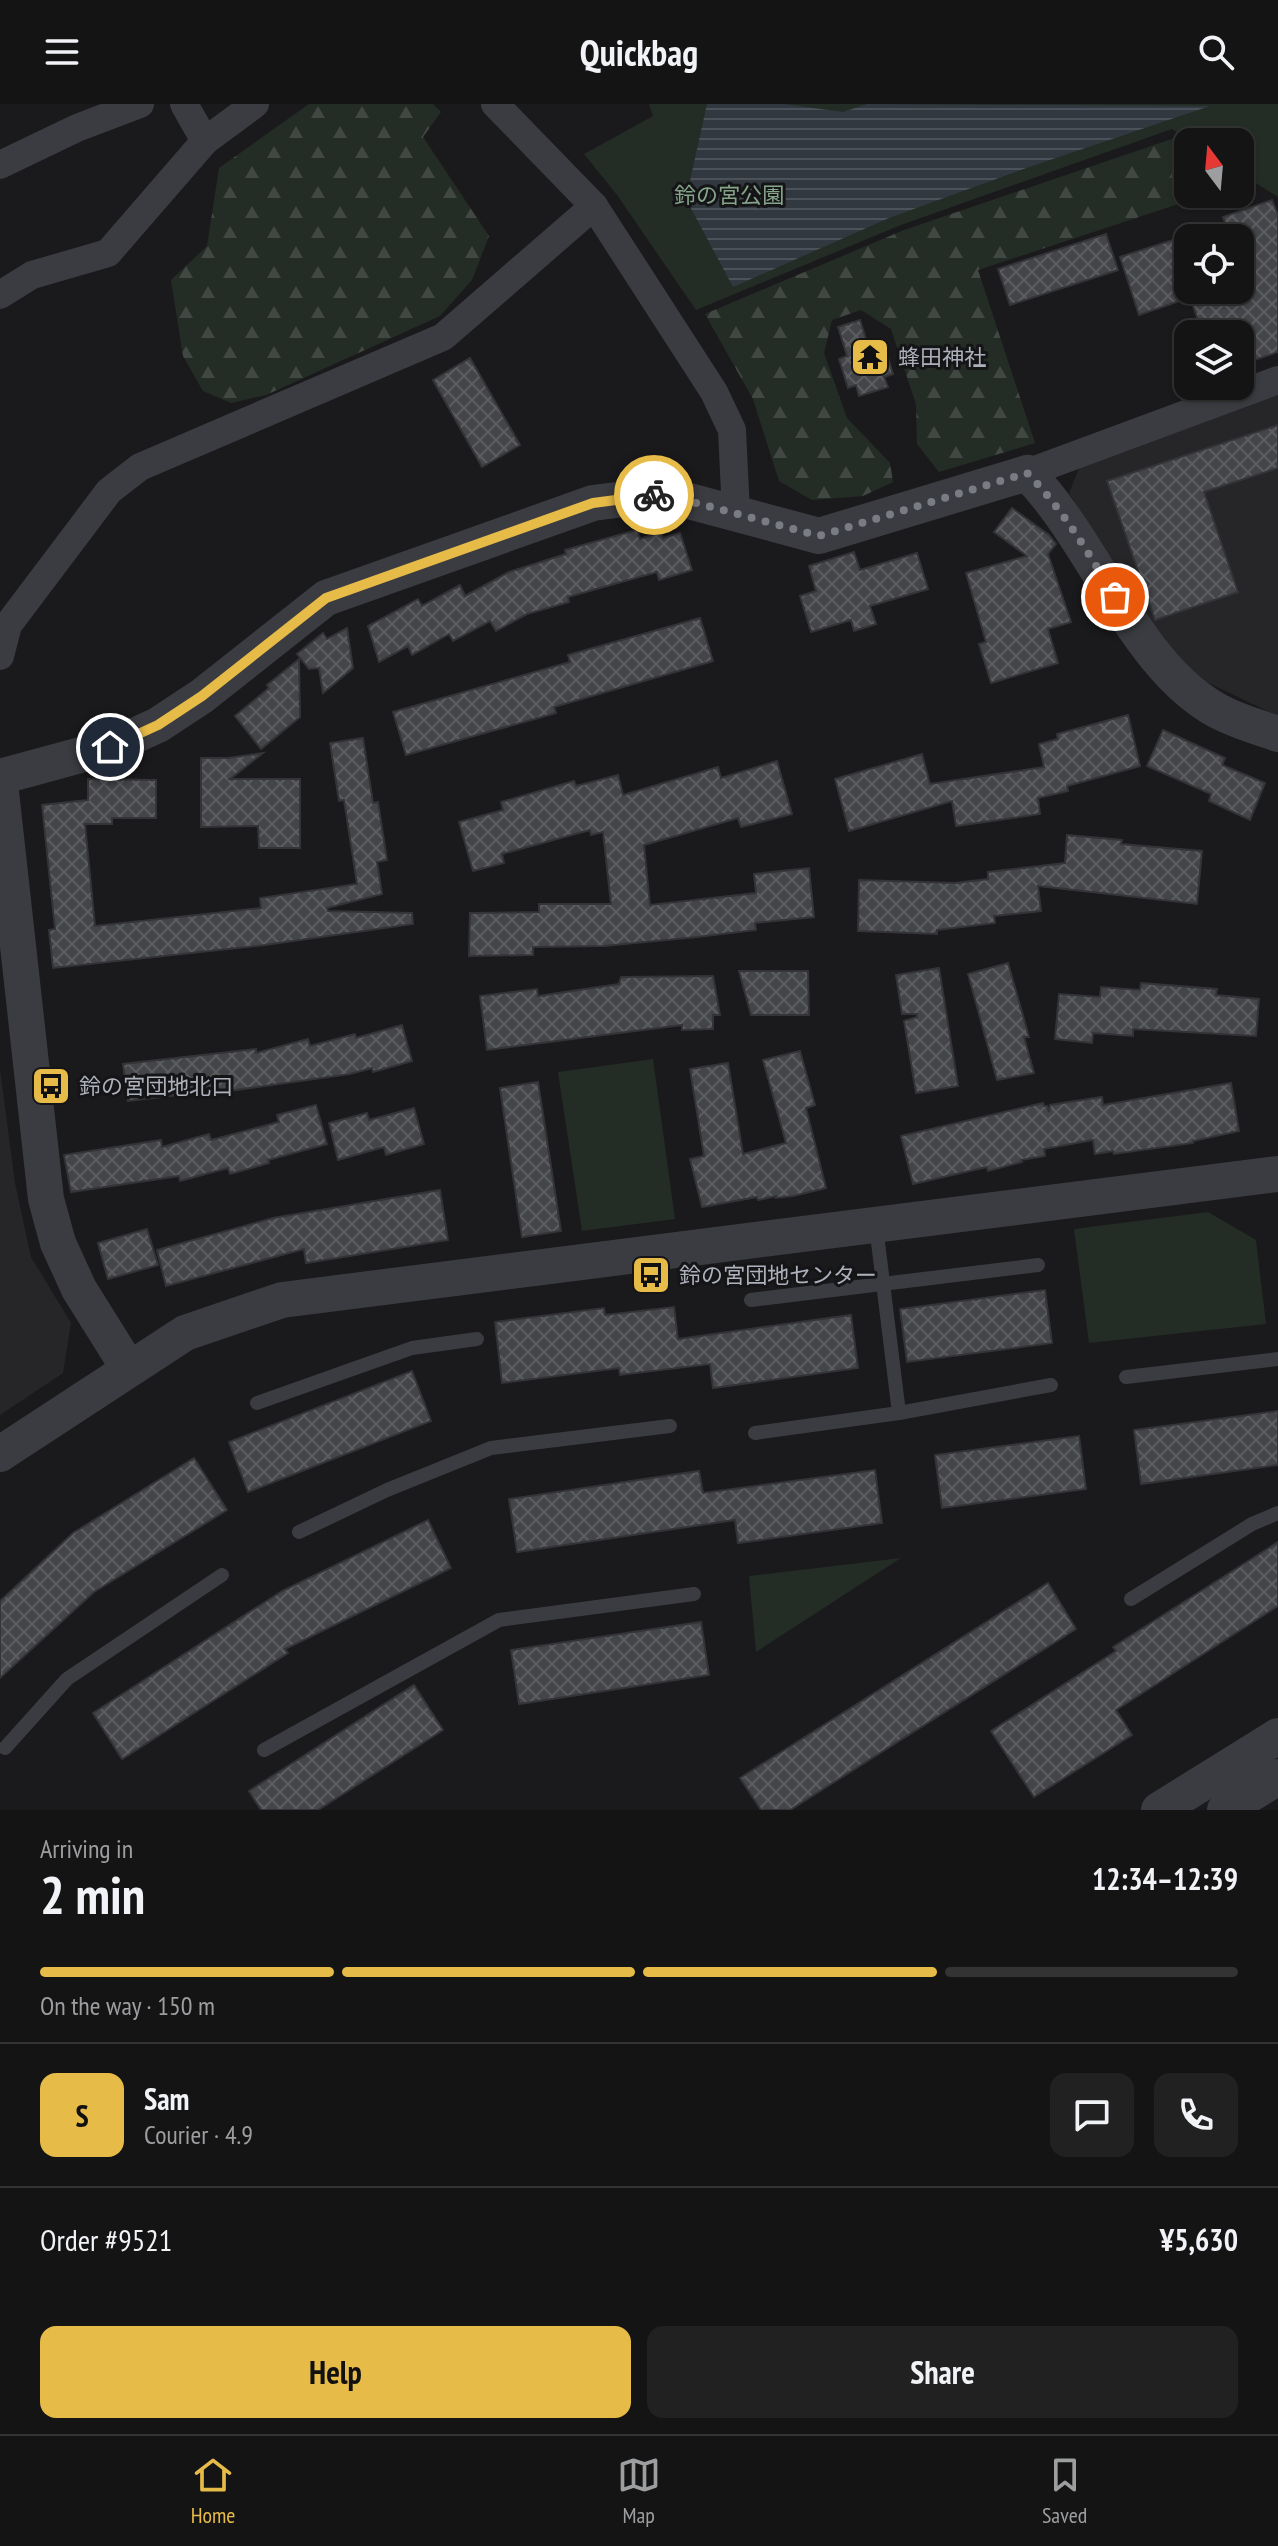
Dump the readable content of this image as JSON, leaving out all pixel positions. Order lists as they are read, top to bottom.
{
  "parks": ["鈴の宮公園"],
  "places": {
    "temple": ["蜂田神社"],
    "bus stop": ["鈴の宮団地北口", "鈴の宮団地センター"]
  },
  "north": "top",
  "page": {
    "header": "Quickbag",
    "heading": ["2 min", "Arriving in", "12:34–12:39"],
    "panel": [
      "Sam",
      "Courier · 4.9",
      "Order #9521",
      "¥5,630"
    ],
    "bar": "On the way · 150 m",
    "round": "S",
    "buttons": ["Help", "Share"],
    "tabs": ["Home", "Map", "Saved"]
  }
}
